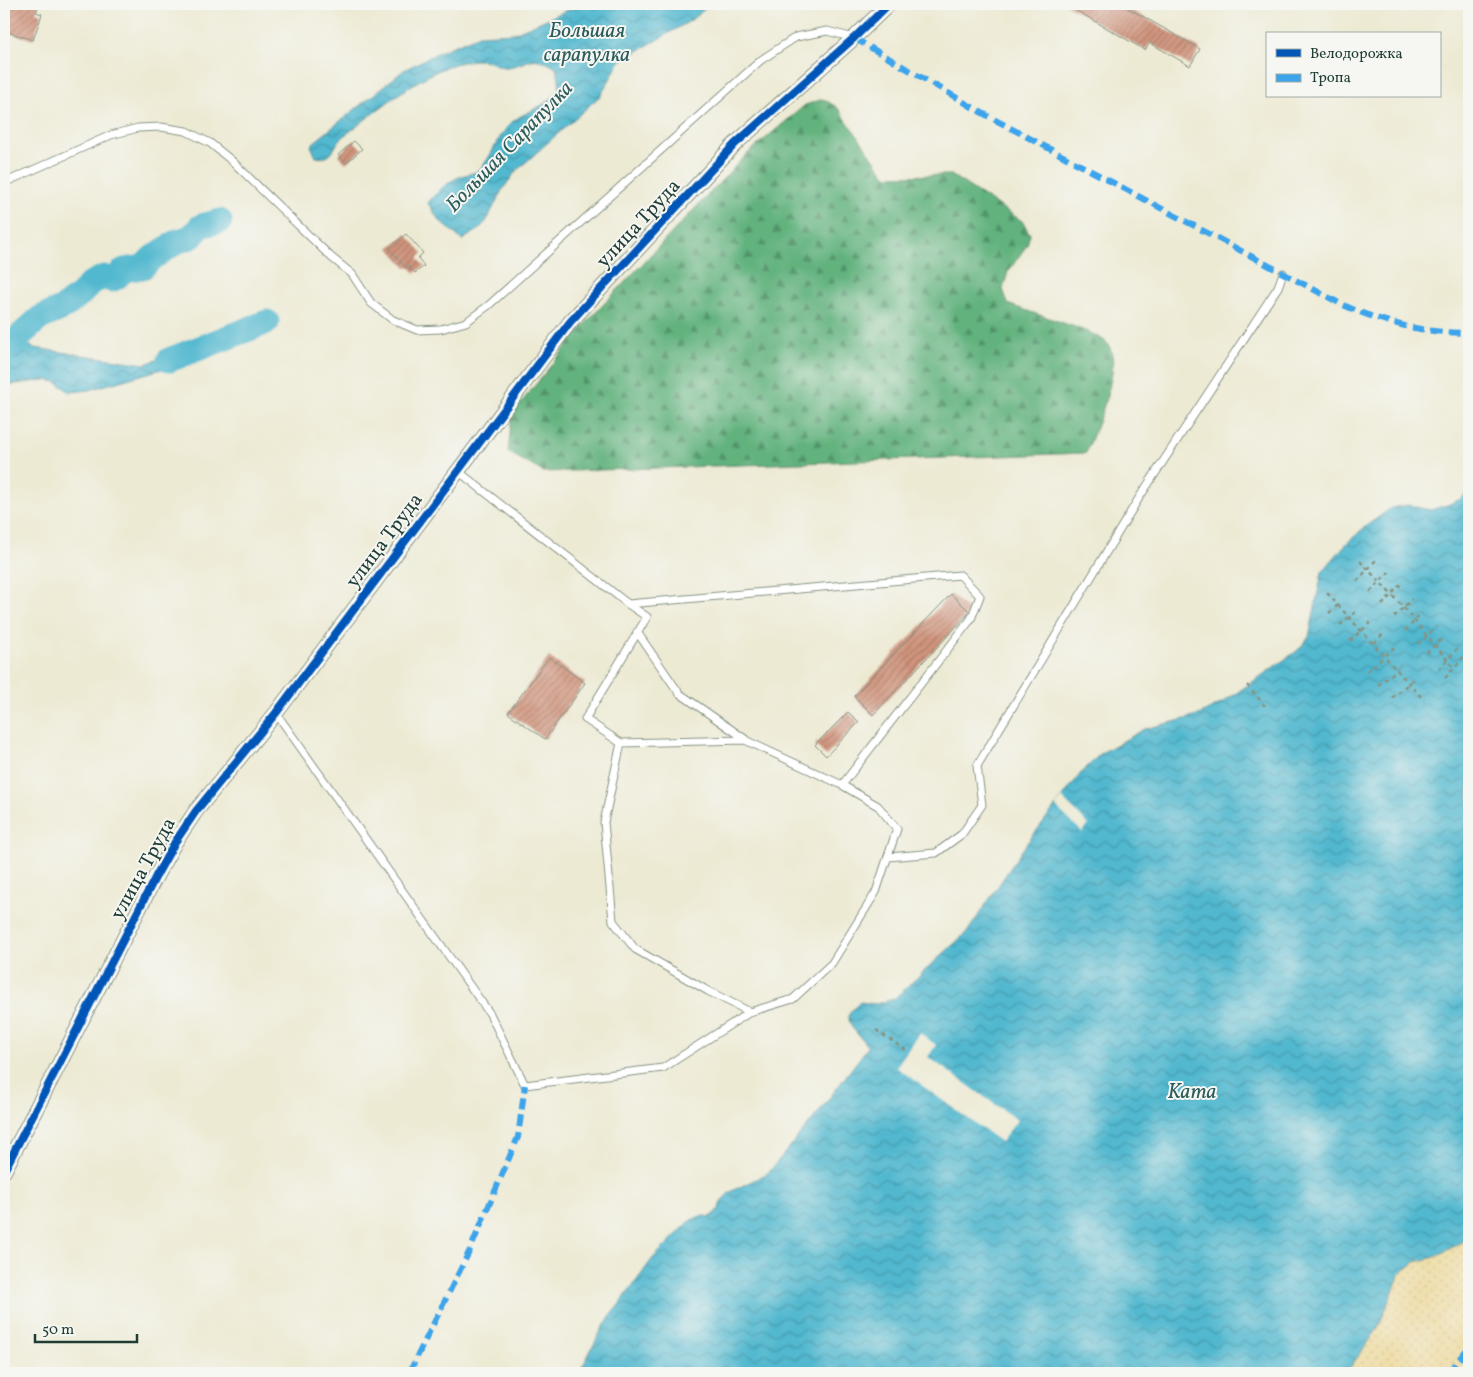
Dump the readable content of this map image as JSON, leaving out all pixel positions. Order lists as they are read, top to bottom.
{
  "streets": {
    "street": ["улица Труда"]
  },
  "water": ["Большая сарапулка", "Большая Сарапулка", "Kama"],
  "legend": ["Велодорожка", "Тропа"],
  "scale_bar": "50 m"
}
